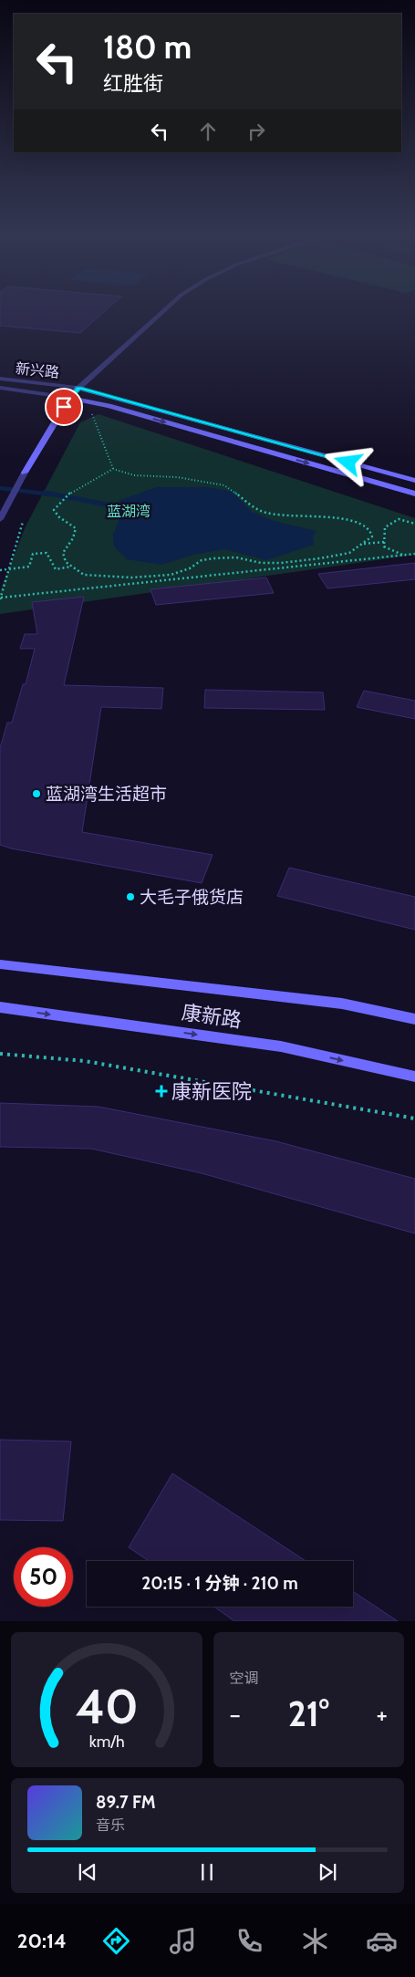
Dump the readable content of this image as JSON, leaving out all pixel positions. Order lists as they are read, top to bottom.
{
  "streets": {
    "main road": ["新兴路", "康新路"]
  },
  "one_way": ["新兴路"],
  "parks": ["蓝湖湾"],
  "places": {
    "other": ["蓝湖湾生活超市", "大毛子俄货店"],
    "health": ["康新医院"]
  },
  "page": {
    "turn": ["180 m", "红胜街"],
    "limit": "50",
    "trip": "20:15 · 1 分钟 · 210 m",
    "tile": "空调",
    "heat": ["−", "21°", "+"],
    "song": ["89.7 FM", "音乐"],
    "tabs": "20:14",
    "gauge": ["40", "km/h"]
  }
}
